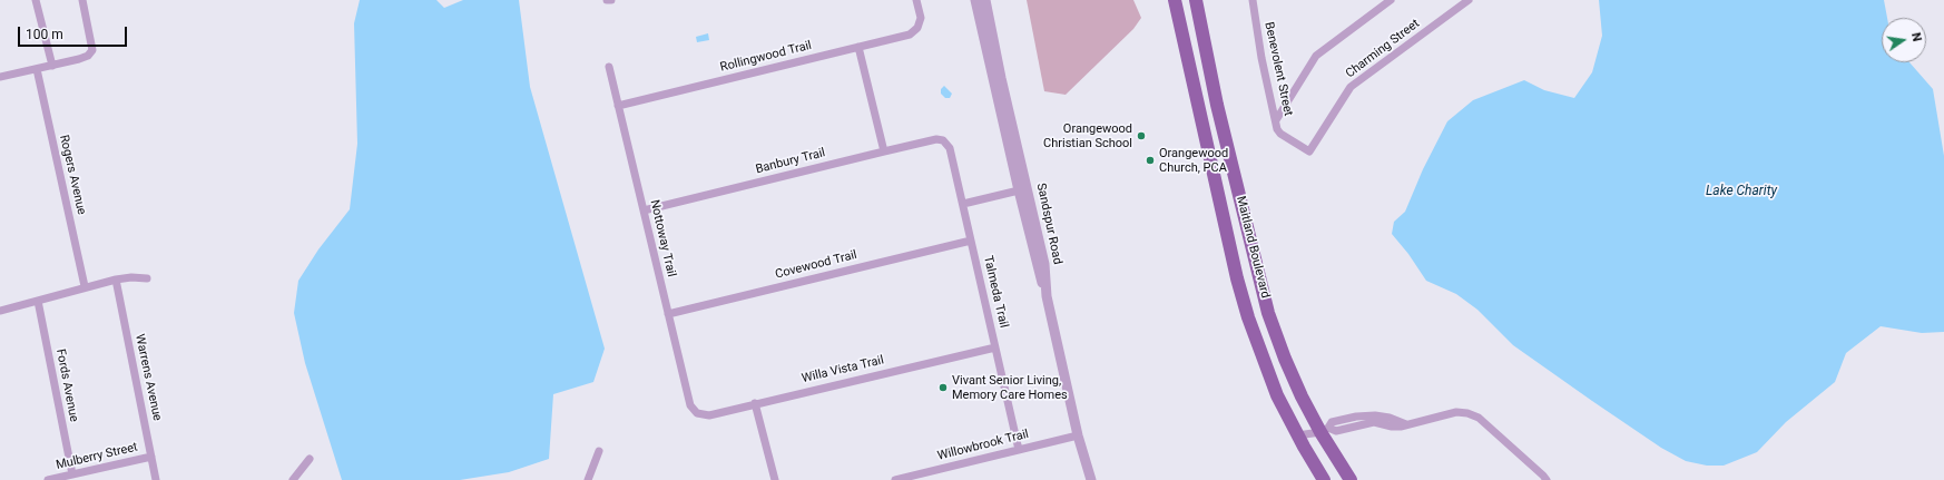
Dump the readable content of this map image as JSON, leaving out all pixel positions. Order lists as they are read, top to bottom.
{
  "streets": {
    "main road": ["Maitland Boulevard"],
    "street": [
      "Charming Street",
      "Rollingwood Trail",
      "Benevolent Street",
      "Banbury Trail",
      "Rogers Avenue",
      "Sandspur Road",
      "Nottoway Trail",
      "Covewood Trail",
      "Talmeda Trail",
      "Willa Vista Trail",
      "Warrens Avenue",
      "Fords Avenue",
      "Willowbrook Trail",
      "Mulberry Street"
    ]
  },
  "crossings": [
    ["Charming Street", "Benevolent Street"],
    ["Rollingwood Trail", "Nottoway Trail"],
    ["Banbury Trail", "Nottoway Trail"],
    ["Banbury Trail", "Talmeda Trail"],
    ["Sandspur Road", "Willowbrook Trail"],
    ["Nottoway Trail", "Covewood Trail"],
    ["Nottoway Trail", "Willa Vista Trail"],
    ["Covewood Trail", "Talmeda Trail"],
    ["Talmeda Trail", "Willa Vista Trail"],
    ["Talmeda Trail", "Willowbrook Trail"],
    ["Warrens Avenue", "Mulberry Street"],
    ["Fords Avenue", "Mulberry Street"]
  ],
  "water": ["Lake Charity"],
  "places": ["Orangewood Christian School", "Orangewood Church, PCA", "Vivant Senior Living, Memory Care Homes"],
  "scale_bar": "100 m",
  "north": "right"
}
